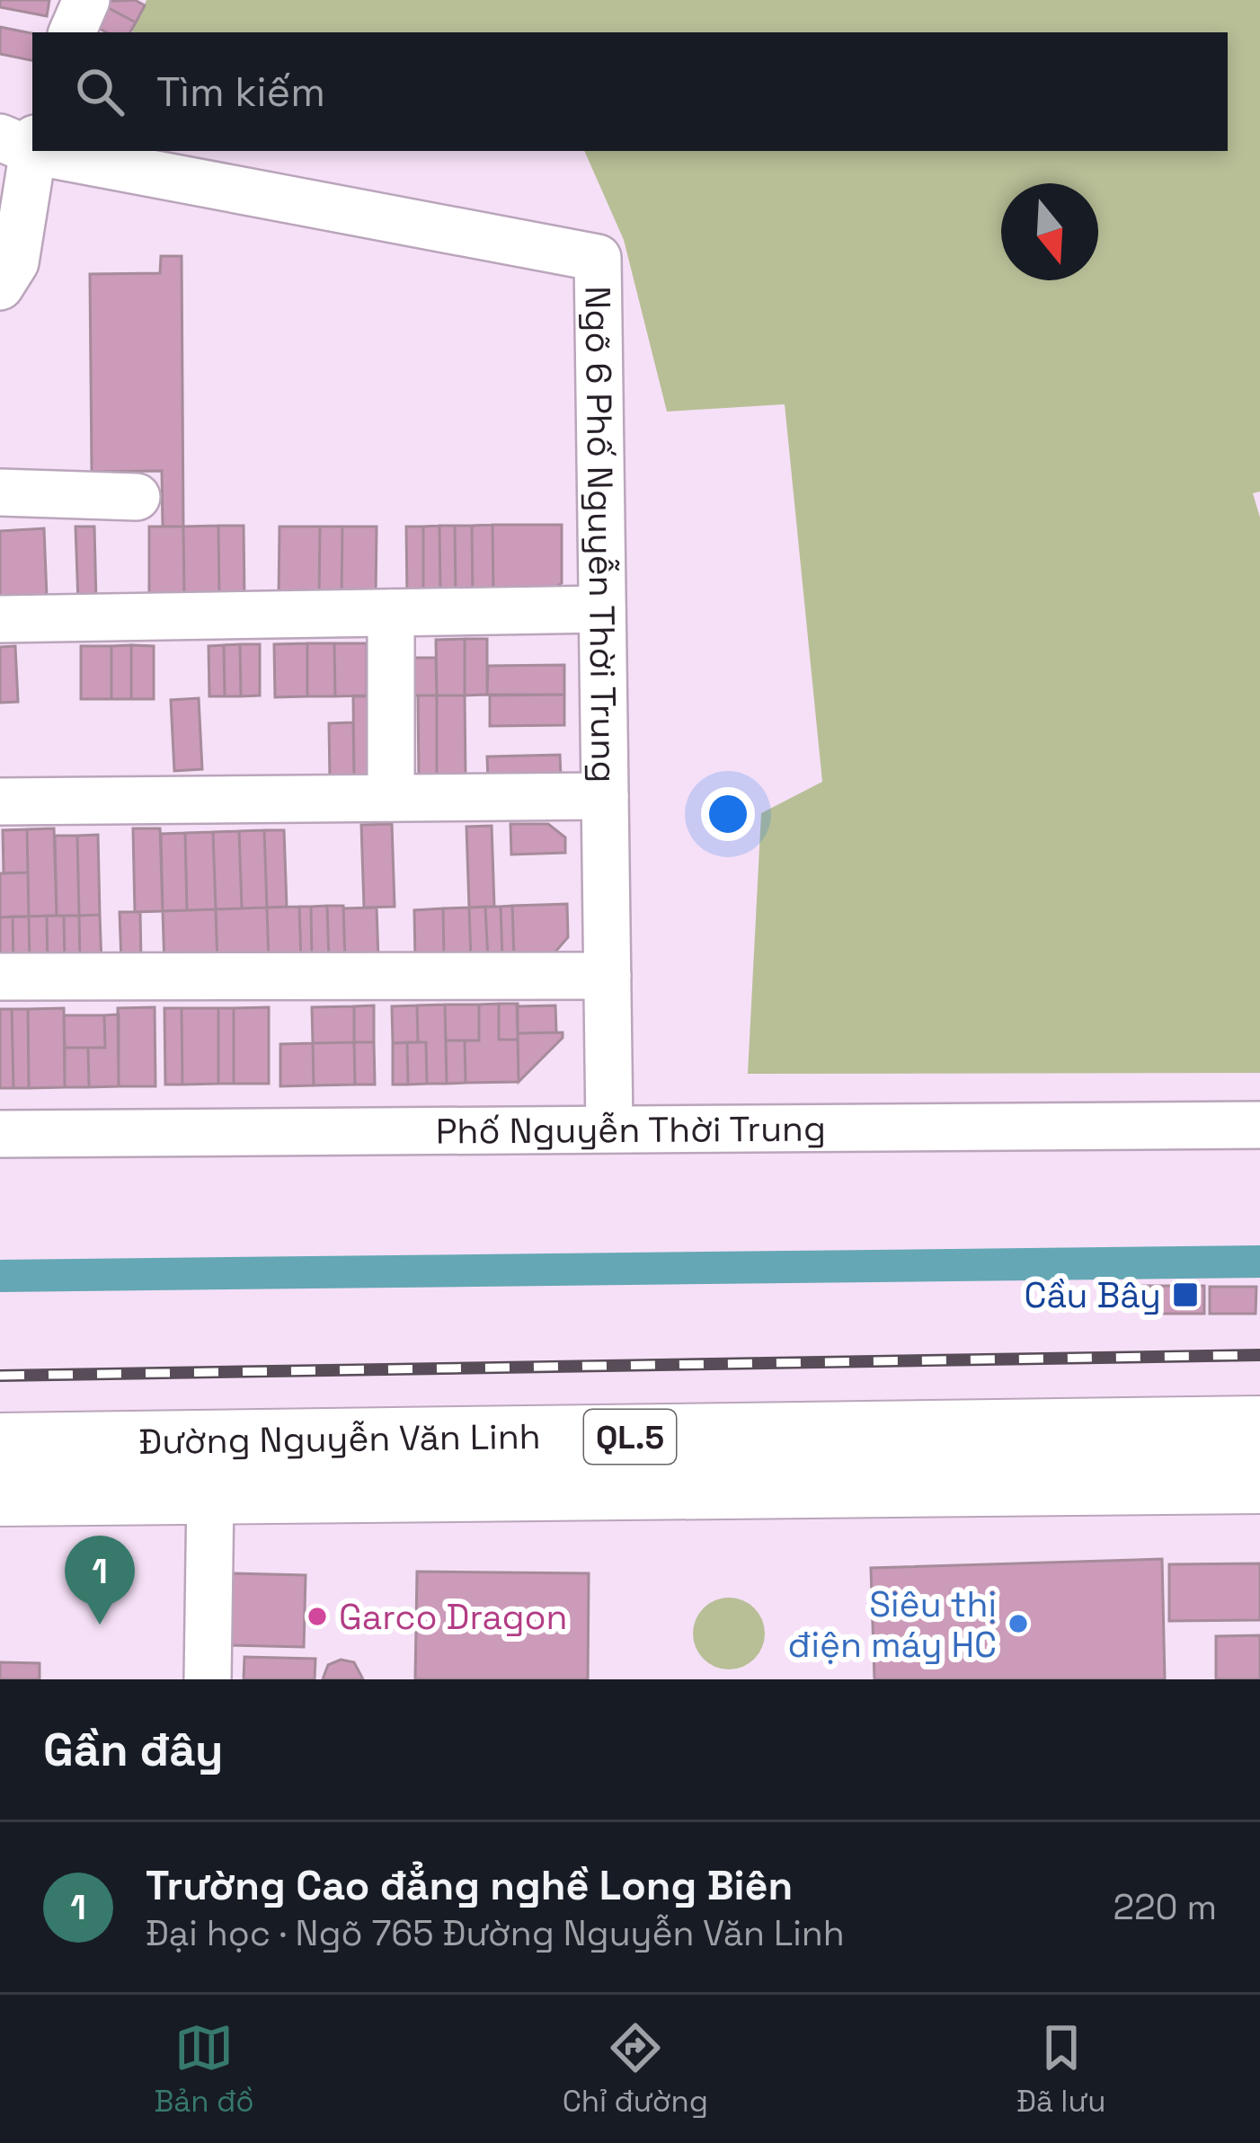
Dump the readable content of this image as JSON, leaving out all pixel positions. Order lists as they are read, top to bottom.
{
  "streets": {
    "highway": ["QL.5", "Đường Nguyễn Văn Linh"],
    "street": ["Ngõ 6 Phố Nguyễn Thời Trung", "Phố Nguyễn Thời Trung"]
  },
  "crossings": [
    ["Ngõ 6 Phố Nguyễn Thời Trung", "Phố Nguyễn Thời Trung"]
  ],
  "places": {
    "transit": ["Cầu Bây"],
    "other": ["Garco Dragon", "Siêu thị điện máy HC"]
  },
  "north": "bottom",
  "page": {
    "search": "Tìm kiếm",
    "pins": "1",
    "heading": "Gần đây",
    "list": [
      {
        "mark": "1",
        "name": "Trường Cao đẳng nghề Long Biên",
        "note": "Đại học · Ngõ 765 Đường Nguyễn Văn Linh",
        "value": "220 m"
      }
    ],
    "nav": ["Bản đồ", "Chỉ đường", "Đã lưu"]
  }
}
